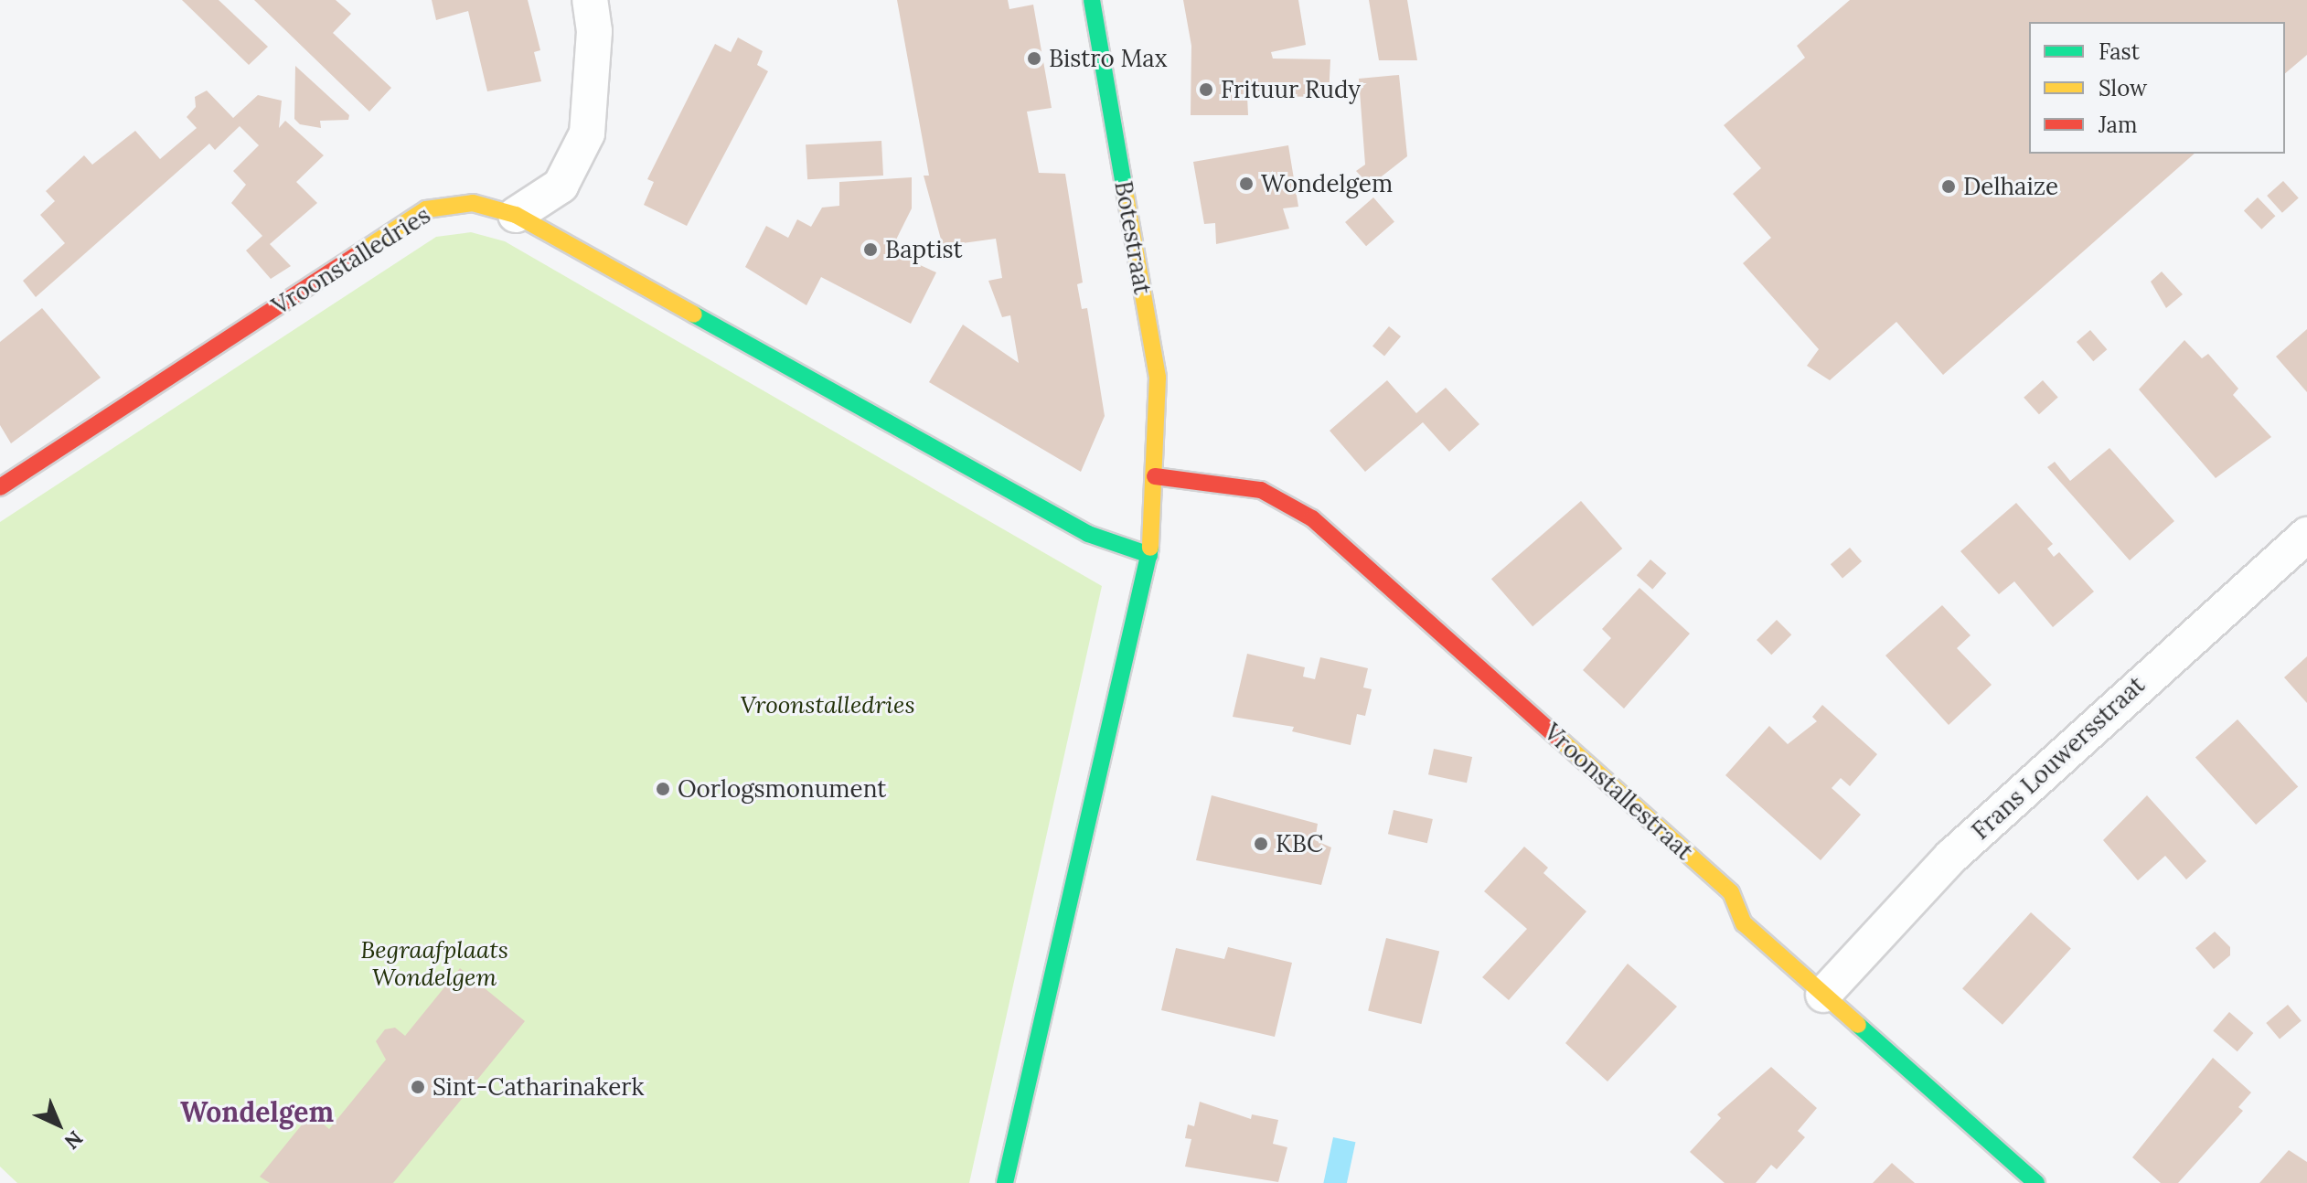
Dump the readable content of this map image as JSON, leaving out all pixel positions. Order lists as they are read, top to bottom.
{
  "streets": {
    "street": [
      "Botestraat",
      "Vroonstalledries",
      "Frans Louwersstraat",
      "Vroonstallestraat"
    ]
  },
  "crossings": [
    ["Botestraat", "Vroonstallestraat"],
    ["Frans Louwersstraat", "Vroonstallestraat"]
  ],
  "districts": ["Wondelgem"],
  "parks": ["Vroonstalledries", "Begraafplaats Wondelgem"],
  "places": [
    "Bistro Max",
    "Frituur Rudy",
    "Wondelgem",
    "Delhaize",
    "Baptist",
    "Oorlogsmonument",
    "KBC",
    "Sint-Catharinakerk"
  ],
  "legend": ["Fast", "Slow", "Jam"],
  "north": "bottom right"
}
